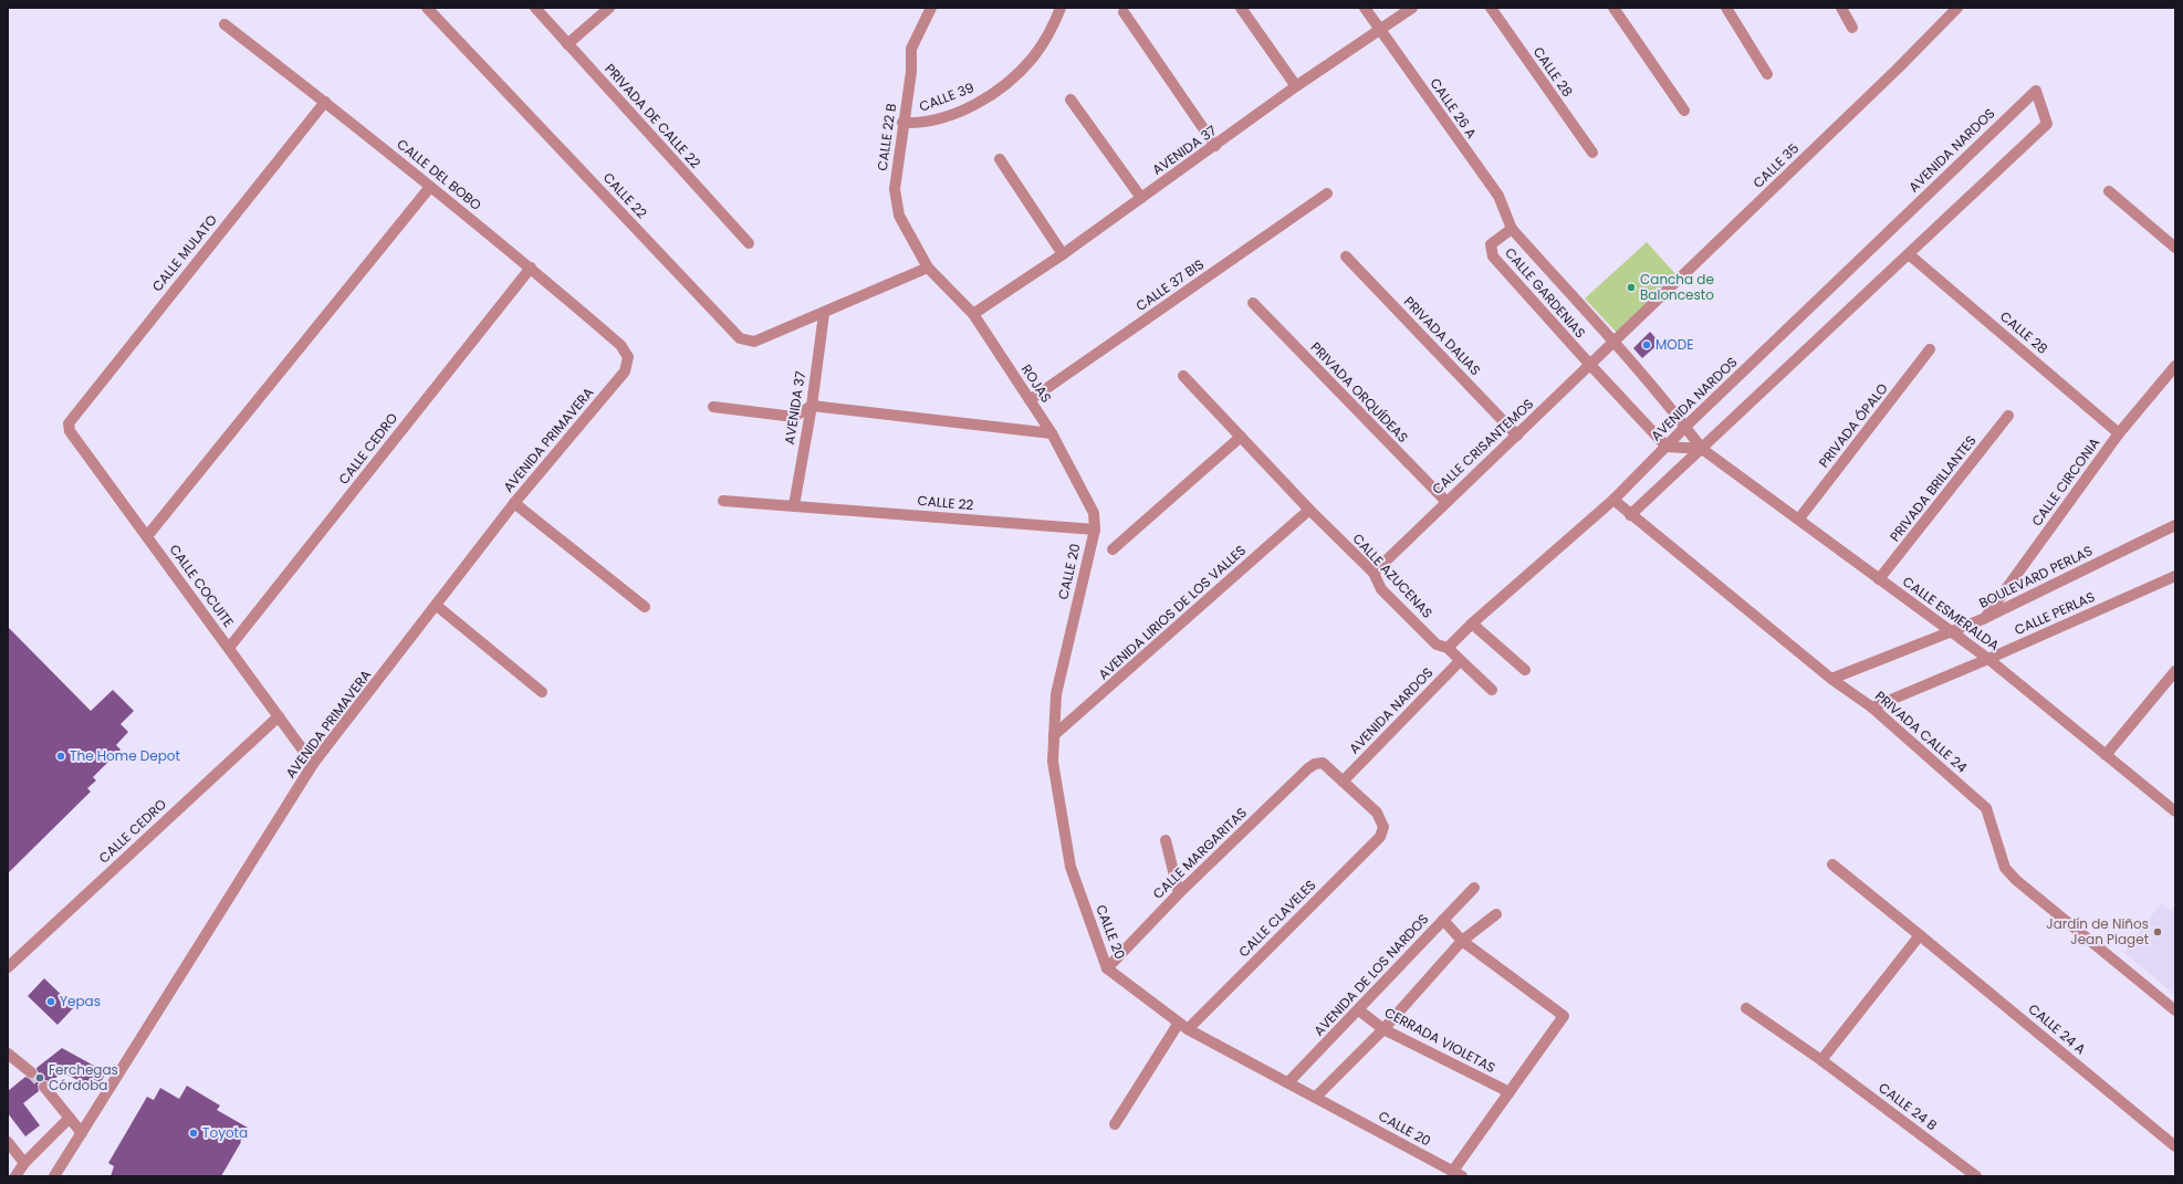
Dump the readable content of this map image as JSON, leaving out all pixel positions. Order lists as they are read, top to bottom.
{
  "streets": {
    "street": [
      "CALLE 28",
      "CALLE 39",
      "CALLE 26 A",
      "PRIVADA DE CALLE 22",
      "CALLE 22 B",
      "AVENIDA 37",
      "AVENIDA NARDOS",
      "CALLE 35",
      "CALLE DEL BOBO",
      "CALLE 22",
      "CALLE MULATO",
      "CALLE 37 BIS",
      "CALLE GARDENIAS",
      "PRIVADA DALIAS",
      "ROJAS",
      "PRIVADA ORQUÍDEAS",
      "PRIVADA ÓPALO",
      "AVENIDA PRIMAVERA",
      "CALLE CRISANTEMOS",
      "CALLE CEDRO",
      "CALLE CIRCONIA",
      "PRIVADA BRILLANTES",
      "CALLE 20",
      "CALLE AZUCENAS",
      "BOULEVARD PERLAS",
      "CALLE COCUITE",
      "AVENIDA LIRIOS DE LOS VALLES",
      "CALLE ESMERALDA",
      "CALLE PERLAS",
      "PRIVADA CALLE 24",
      "CALLE MARGARITAS",
      "CALLE CLAVELES",
      "AVENIDA DE LOS NARDOS",
      "CALLE 24 A",
      "CERRADA VIOLETAS",
      "CALLE 24 B"
    ]
  },
  "crossings": [
    ["CALLE 28", "AVENIDA NARDOS"],
    ["CALLE 28", "CALLE CIRCONIA"],
    ["CALLE 39", "CALLE 22 B"],
    ["CALLE 26 A", "AVENIDA 37"],
    ["CALLE 26 A", "CALLE GARDENIAS"],
    ["CALLE 22 B", "CALLE 22"],
    ["CALLE 22 B", "ROJAS"],
    ["AVENIDA 37", "CALLE 22"],
    ["AVENIDA 37", "ROJAS"],
    ["AVENIDA NARDOS", "CALLE GARDENIAS"],
    ["AVENIDA NARDOS", "CALLE AZUCENAS"],
    ["AVENIDA NARDOS", "CALLE ESMERALDA"],
    ["AVENIDA NARDOS", "PRIVADA CALLE 24"],
    ["AVENIDA NARDOS", "CALLE MARGARITAS"],
    ["AVENIDA NARDOS", "CALLE CLAVELES"],
    ["CALLE 35", "CALLE GARDENIAS"],
    ["CALLE 35", "CALLE CRISANTEMOS"],
    ["CALLE DEL BOBO", "CALLE MULATO"],
    ["CALLE DEL BOBO", "AVENIDA PRIMAVERA"],
    ["CALLE DEL BOBO", "CALLE CEDRO"],
    ["CALLE 22", "ROJAS"],
    ["CALLE 22", "CALLE 20"],
    ["CALLE MULATO", "CALLE COCUITE"],
    ["CALLE 37 BIS", "ROJAS"],
    ["CALLE GARDENIAS", "CALLE CRISANTEMOS"],
    ["CALLE GARDENIAS", "CALLE ESMERALDA"],
    ["PRIVADA DALIAS", "CALLE CRISANTEMOS"],
    ["ROJAS", "CALLE 20"],
    ["PRIVADA ORQUÍDEAS", "CALLE CRISANTEMOS"],
    ["PRIVADA ÓPALO", "CALLE ESMERALDA"],
    ["AVENIDA PRIMAVERA", "CALLE COCUITE"],
    ["CALLE CRISANTEMOS", "CALLE AZUCENAS"],
    ["CALLE CEDRO", "CALLE COCUITE"],
    ["CALLE CIRCONIA", "BOULEVARD PERLAS"],
    ["PRIVADA BRILLANTES", "CALLE ESMERALDA"],
    ["CALLE 20", "AVENIDA LIRIOS DE LOS VALLES"],
    ["CALLE 20", "CALLE MARGARITAS"],
    ["CALLE 20", "CALLE CLAVELES"],
    ["CALLE 20", "AVENIDA DE LOS NARDOS"],
    ["CALLE AZUCENAS", "AVENIDA LIRIOS DE LOS VALLES"],
    ["BOULEVARD PERLAS", "CALLE ESMERALDA"],
    ["BOULEVARD PERLAS", "PRIVADA CALLE 24"],
    ["CALLE ESMERALDA", "CALLE PERLAS"],
    ["CALLE PERLAS", "PRIVADA CALLE 24"],
    ["CALLE MARGARITAS", "CALLE CLAVELES"],
    ["AVENIDA DE LOS NARDOS", "CERRADA VIOLETAS"]
  ],
  "places": [
    "Cancha de Baloncesto",
    "MODE",
    "The Home Depot",
    "Jardín de Niños Jean Piaget",
    "Yepas",
    "Ferchegas Córdoba",
    "Toyota"
  ]
}
